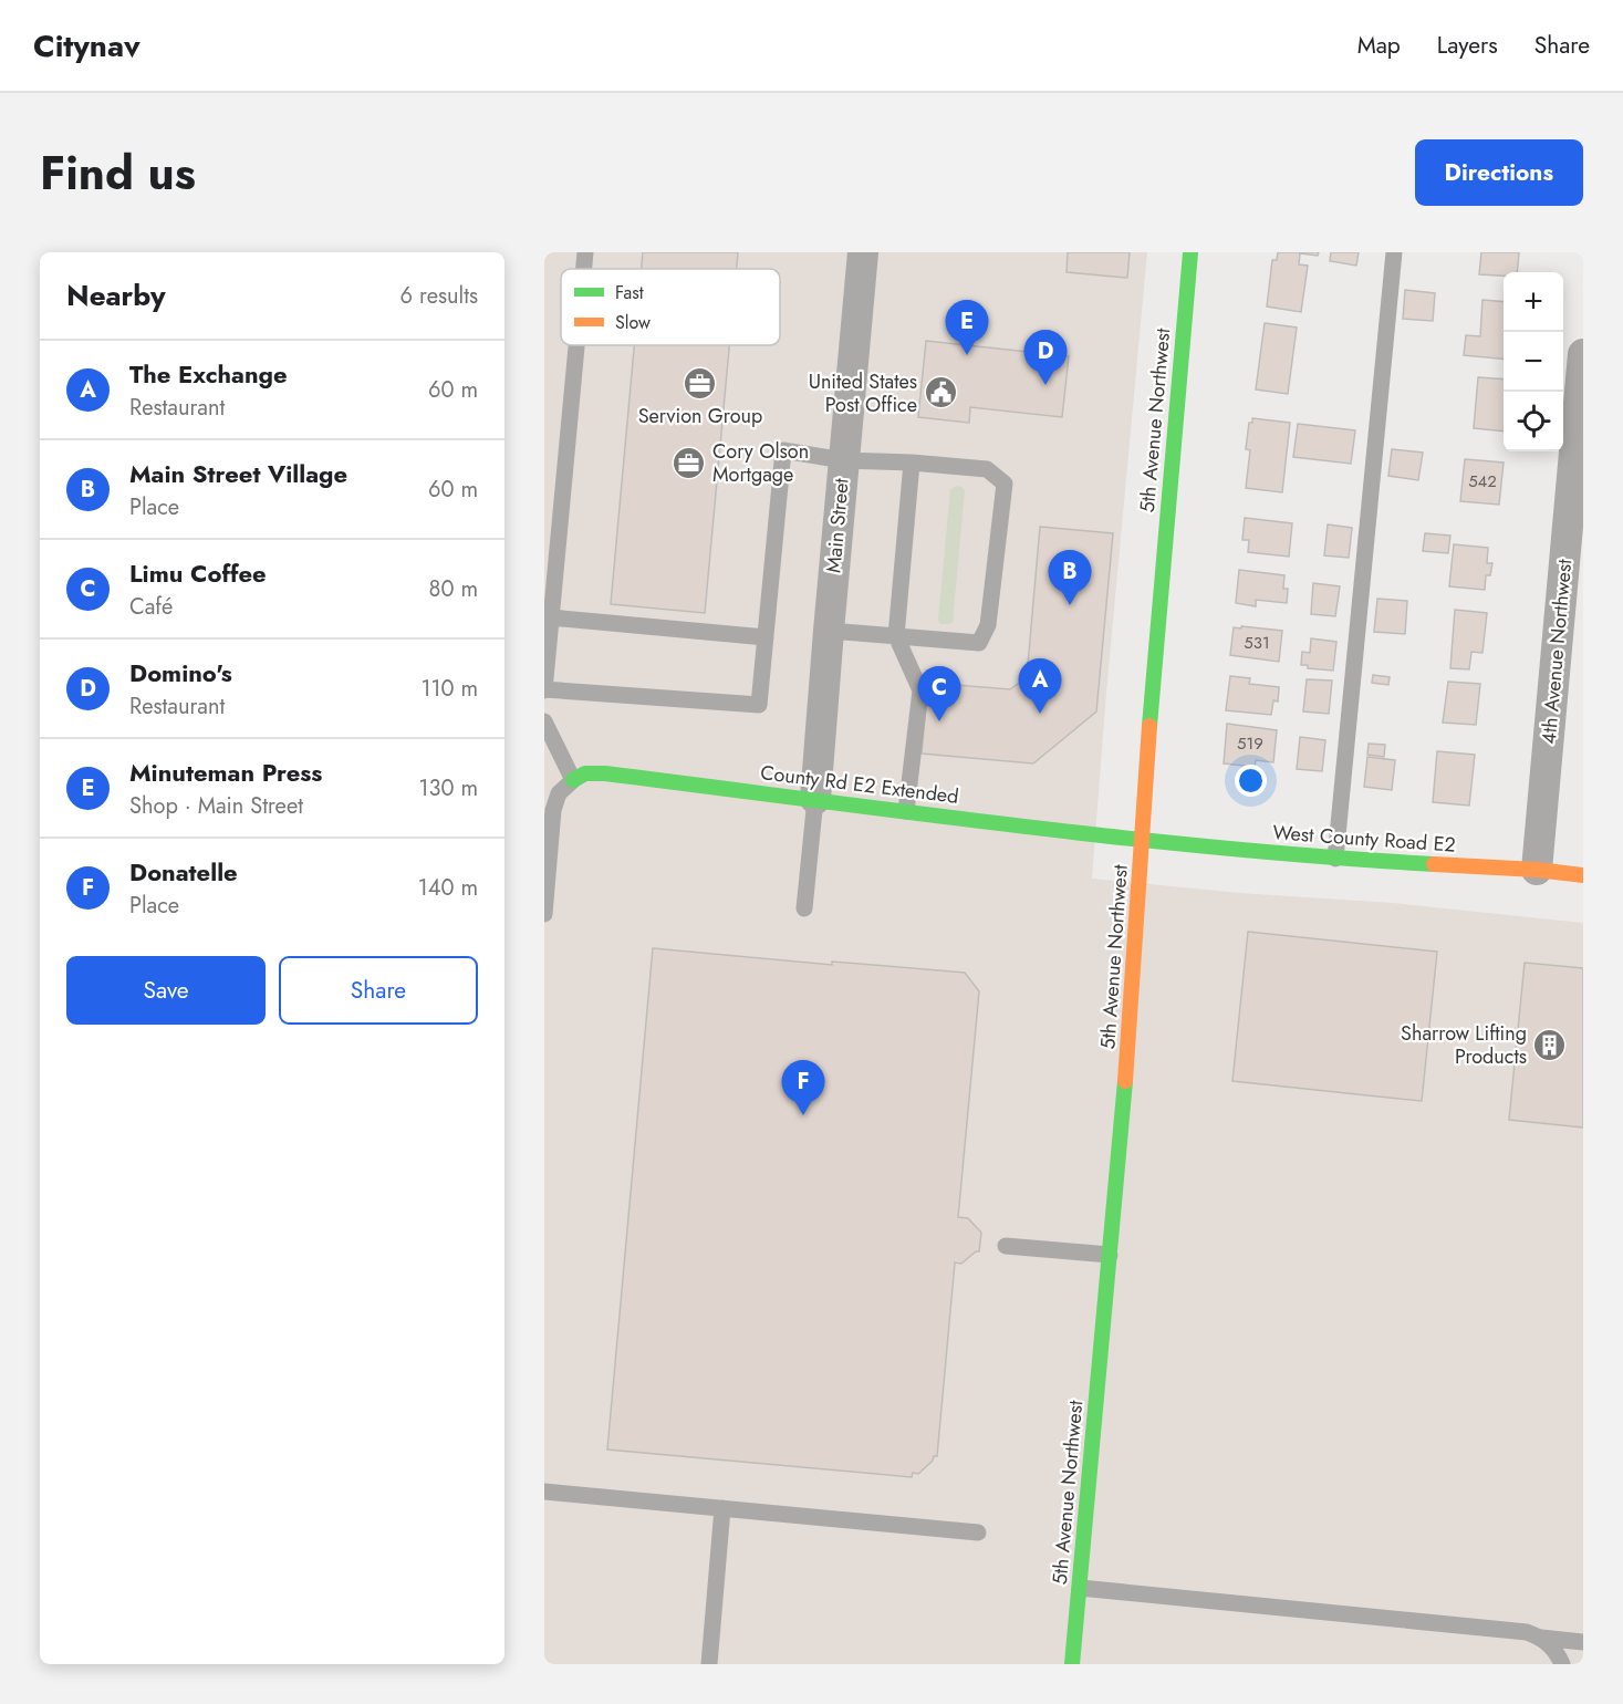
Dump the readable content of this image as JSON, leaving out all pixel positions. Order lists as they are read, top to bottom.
{
  "streets": {
    "street": [
      "5th Avenue Northwest",
      "Main Street",
      "4th Avenue Northwest",
      "County Rd E2 Extended",
      "West County Road E2"
    ]
  },
  "crossings": [
    ["5th Avenue Northwest", "County Rd E2 Extended"],
    ["5th Avenue Northwest", "West County Road E2"],
    ["Main Street", "County Rd E2 Extended"],
    ["4th Avenue Northwest", "West County Road E2"],
    ["County Rd E2 Extended", "West County Road E2"]
  ],
  "places": {
    "office": ["Servion Group", "Cory Olson Mortgage"],
    "public building": ["United States Post Office"],
    "building": ["Sharrow Lifting Products"]
  },
  "house_numbers": ["542", "531", "519"],
  "legend": ["Fast", "Slow"],
  "page": {
    "header": "Citynav",
    "nav": ["Map", "Layers", "Share"],
    "title": "Find us",
    "buttons": [
      "Directions",
      ["Save", "Share"]
    ],
    "heading": ["Nearby", "6 results"],
    "map_buttons": ["+", "−"],
    "pins": [
      "E",
      "D",
      "B",
      "A",
      "C",
      "F"
    ],
    "list": [
      {
        "mark": "A",
        "name": "The Exchange",
        "note": "Restaurant",
        "value": "60 m"
      },
      {
        "mark": "B",
        "name": "Main Street Village",
        "note": "Place",
        "value": "60 m"
      },
      {
        "mark": "C",
        "name": "Limu Coffee",
        "note": "Café",
        "value": "80 m"
      },
      {
        "mark": "D",
        "name": "Domino's",
        "note": "Restaurant",
        "value": "110 m"
      },
      {
        "mark": "E",
        "name": "Minuteman Press",
        "note": "Shop · Main Street",
        "value": "130 m"
      },
      {
        "mark": "F",
        "name": "Donatelle",
        "note": "Place",
        "value": "140 m"
      }
    ]
  }
}
